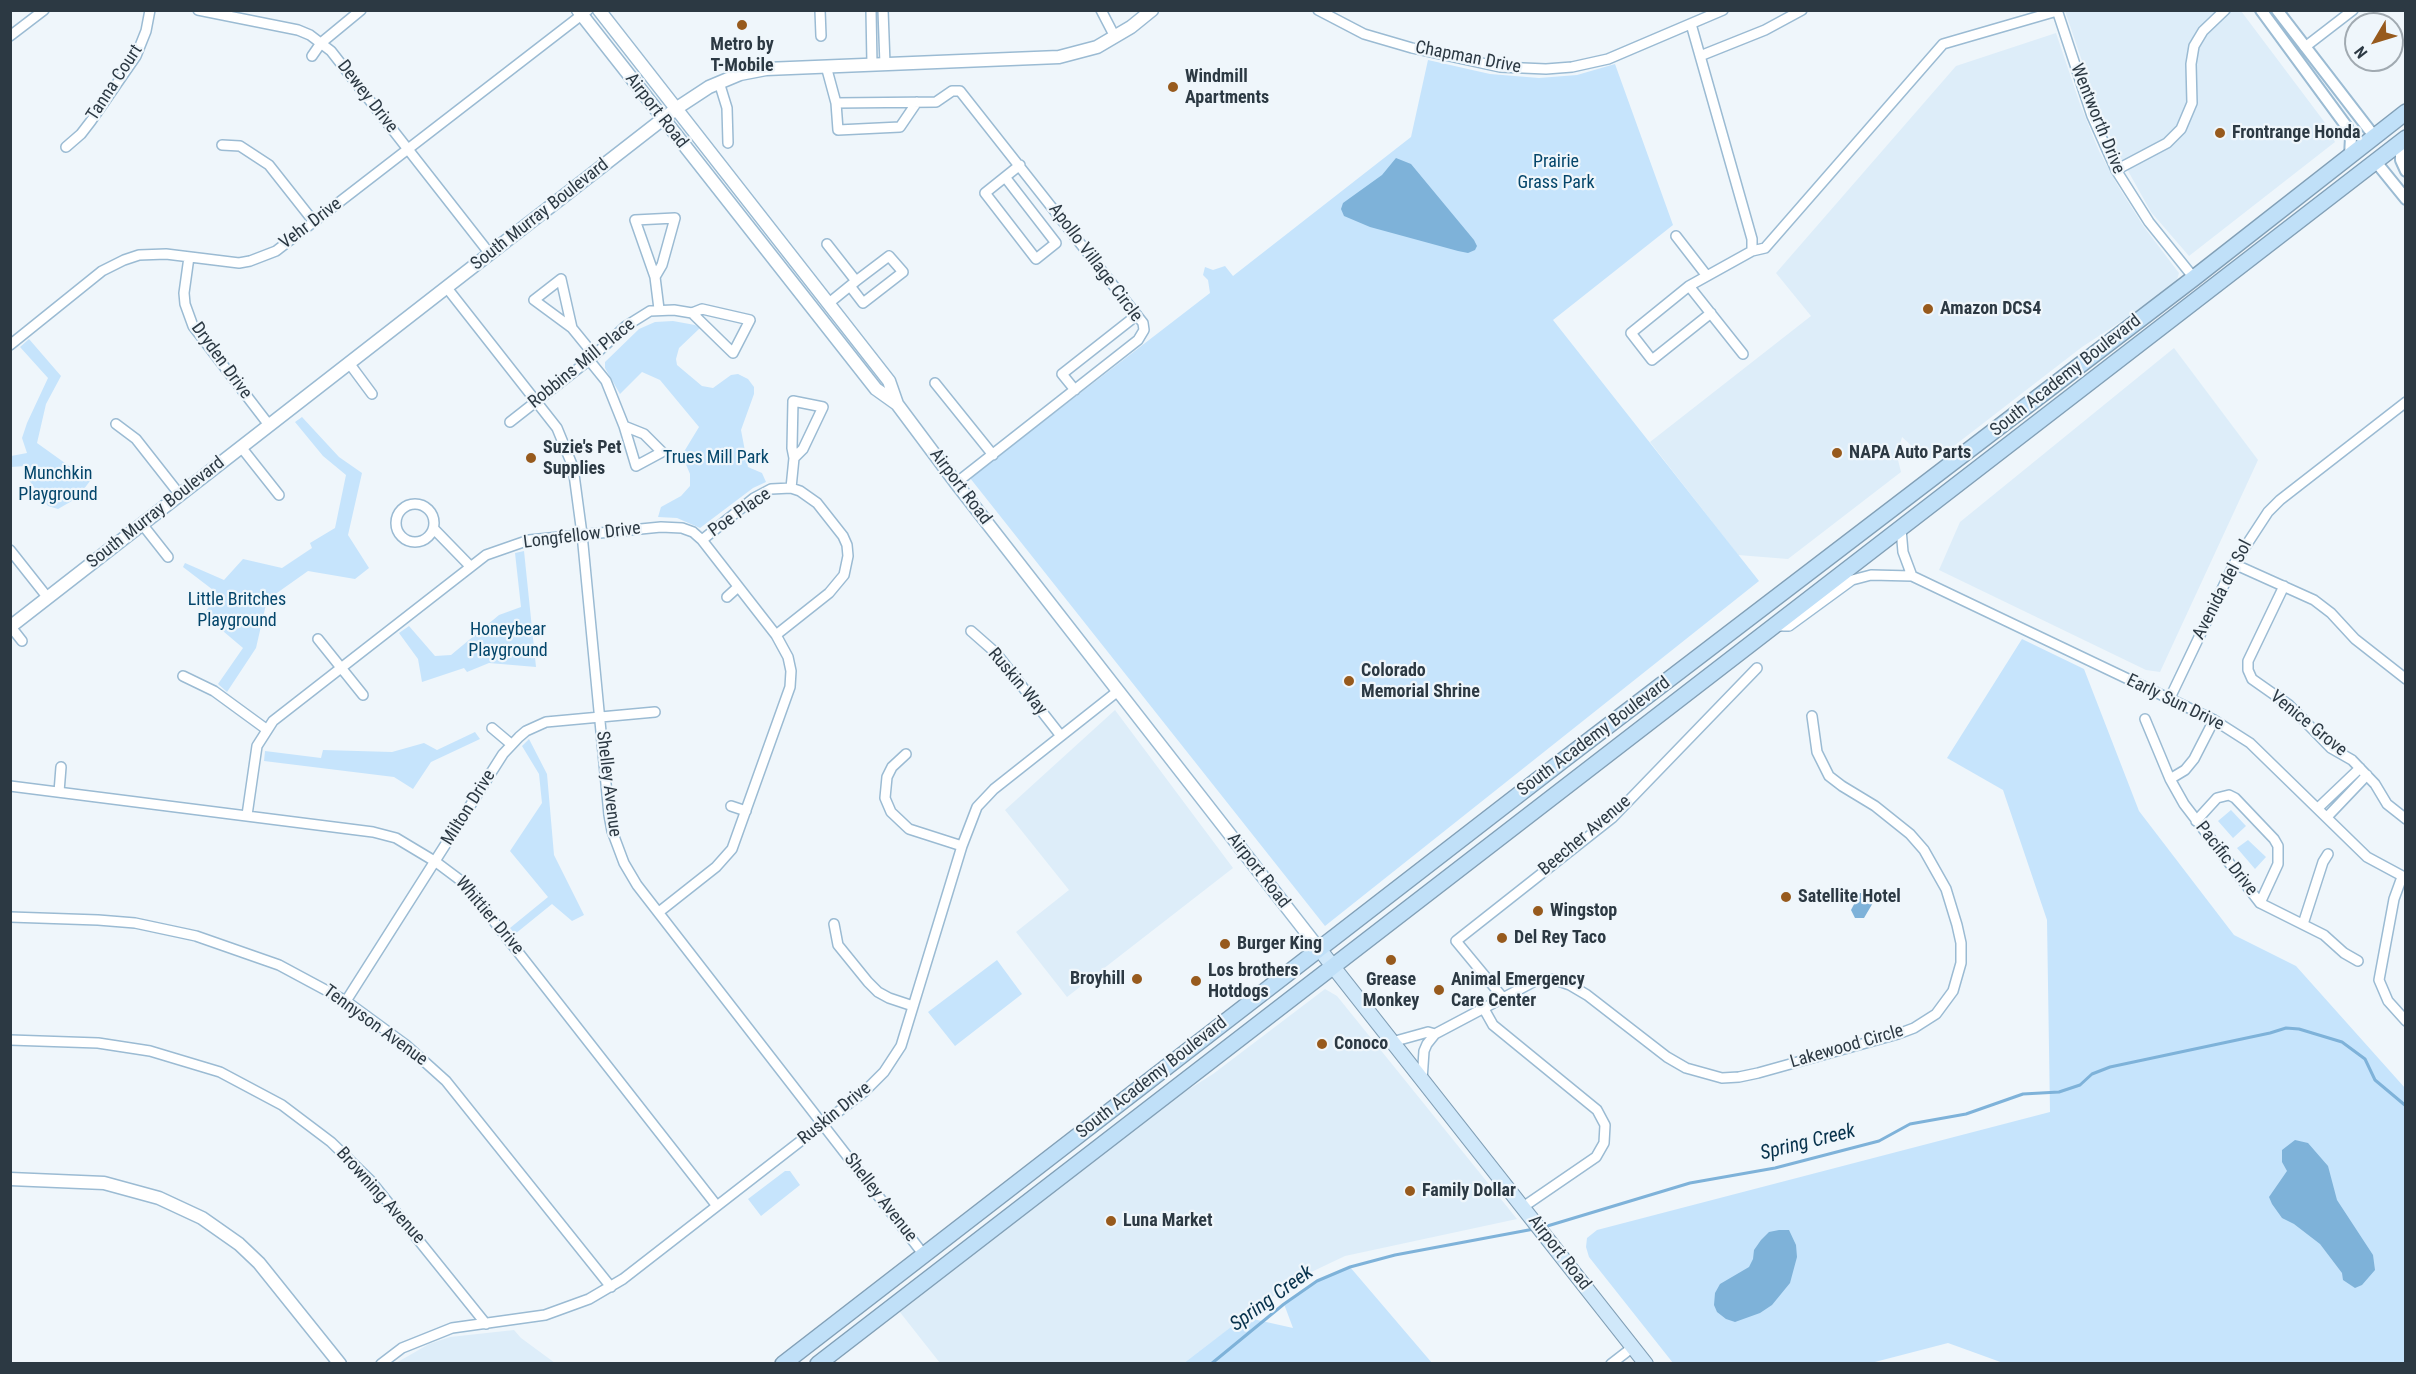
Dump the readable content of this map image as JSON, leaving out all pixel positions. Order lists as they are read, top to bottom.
{
  "streets": {
    "highway": ["South Academy Boulevard"],
    "main road": ["Airport Road", "South Murray Boulevard"],
    "street": [
      "Chapman Drive",
      "Tanna Court",
      "Dewey Drive",
      "Wentworth Drive",
      "Vehr Drive",
      "Apollo Village Circle",
      "Dryden Drive",
      "Robbins Mill Place",
      "Poe Place",
      "Longfellow Drive",
      "Avenida del Sol",
      "Ruskin Way",
      "Early Sun Drive",
      "Venice Grove",
      "Shelley Avenue",
      "Milton Drive",
      "Beecher Avenue",
      "Pacific Drive",
      "Whittier Drive",
      "Tennyson Avenue",
      "Lakewood Circle",
      "Ruskin Drive",
      "Browning Avenue"
    ]
  },
  "crossings": [
    ["Dewey Drive", "South Murray Boulevard"],
    ["Dewey Drive", "Vehr Drive"],
    ["Airport Road", "South Murray Boulevard"],
    ["Airport Road", "Vehr Drive"],
    ["Airport Road", "Apollo Village Circle"],
    ["Airport Road", "South Academy Boulevard"],
    ["Airport Road", "Lakewood Circle"],
    ["Airport Road", "Ruskin Drive"],
    ["Wentworth Drive", "South Academy Boulevard"],
    ["South Murray Boulevard", "Dryden Drive"],
    ["South Murray Boulevard", "Shelley Avenue"],
    ["Vehr Drive", "Dryden Drive"],
    ["Robbins Mill Place", "Shelley Avenue"],
    ["South Academy Boulevard", "Early Sun Drive"],
    ["South Academy Boulevard", "Shelley Avenue"],
    ["Poe Place", "Longfellow Drive"],
    ["Longfellow Drive", "Shelley Avenue"],
    ["Longfellow Drive", "Whittier Drive"],
    ["Avenida del Sol", "Early Sun Drive"],
    ["Ruskin Way", "Ruskin Drive"],
    ["Shelley Avenue", "Milton Drive"],
    ["Shelley Avenue", "Ruskin Drive"],
    ["Milton Drive", "Whittier Drive"],
    ["Milton Drive", "Tennyson Avenue"],
    ["Beecher Avenue", "Lakewood Circle"],
    ["Whittier Drive", "Ruskin Drive"],
    ["Tennyson Avenue", "Ruskin Drive"],
    ["Ruskin Drive", "Browning Avenue"]
  ],
  "water": ["Spring Creek"],
  "parks": [
    "Prairie Grass Park",
    "Trues Mill Park",
    "Munchkin Playground",
    "Little Britches Playground",
    "Honeybear Playground"
  ],
  "places": [
    "Metro by T-Mobile",
    "Windmill Apartments",
    "Frontrange Honda",
    "Amazon DCS4",
    "NAPA Auto Parts",
    "Suzie's Pet Supplies",
    "Colorado Memorial Shrine",
    "Satellite Hotel",
    "Wingstop",
    "Del Rey Taco",
    "Burger King",
    "Grease Monkey",
    "Broyhill",
    "Los brothers Hotdogs",
    "Animal Emergency Care Center",
    "Conoco",
    "Family Dollar",
    "Luna Market"
  ],
  "north": "bottom left"
}
